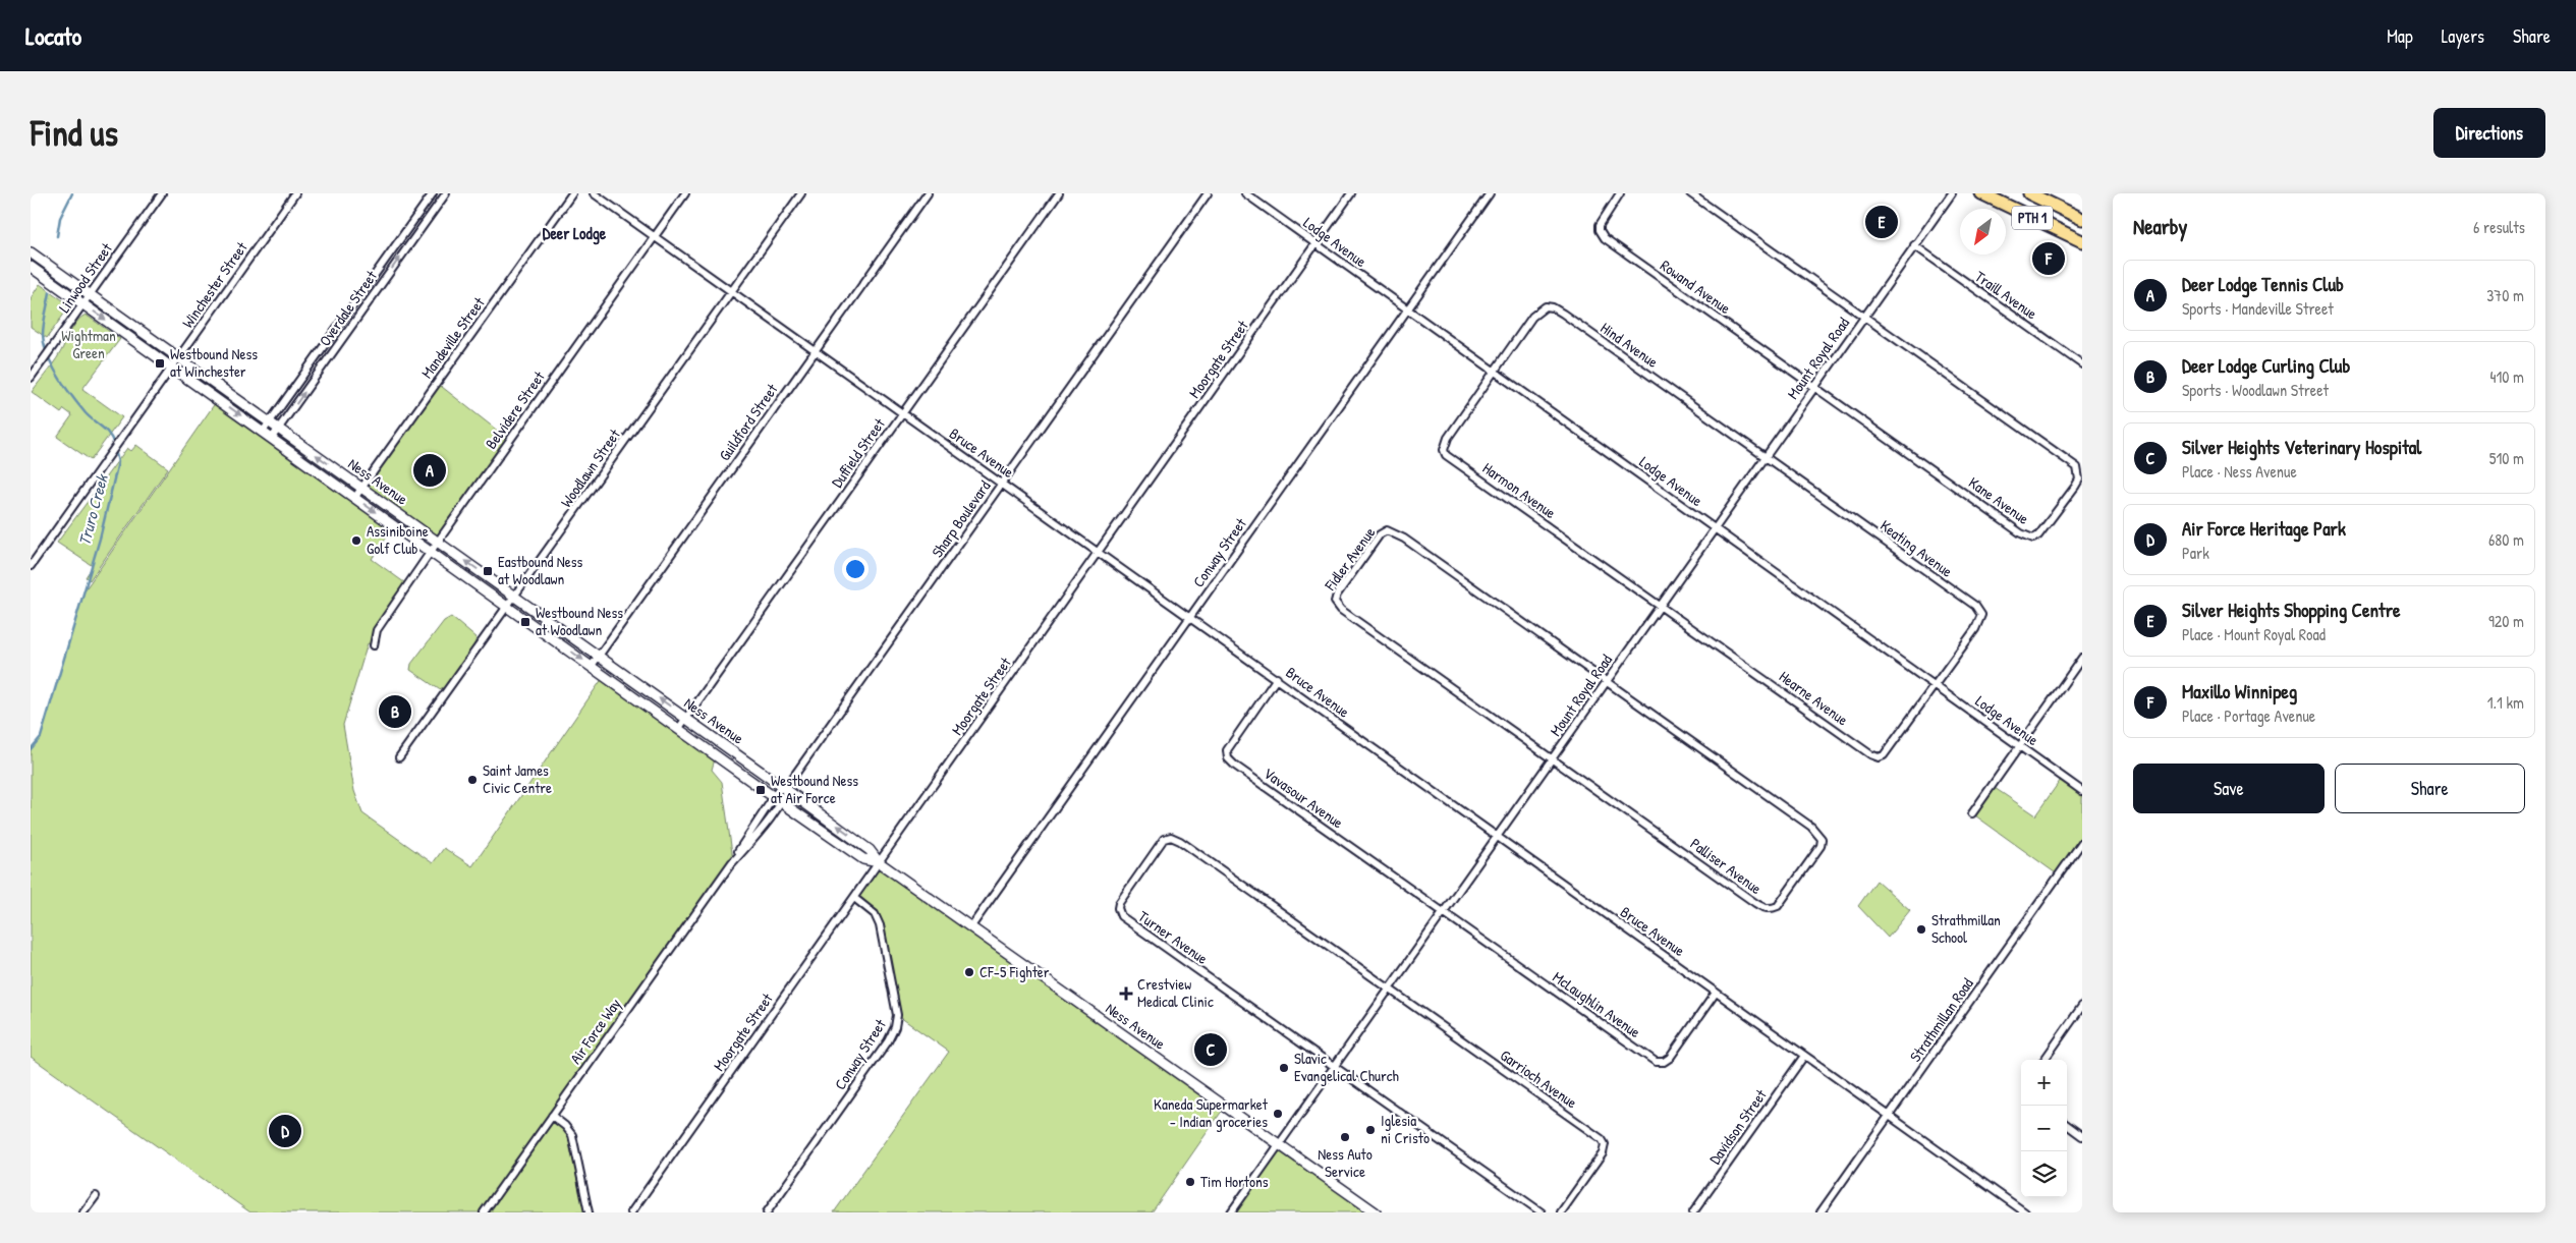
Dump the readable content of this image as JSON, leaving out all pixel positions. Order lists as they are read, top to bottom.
{
  "streets": {
    "highway": ["PTH 1"],
    "main road": ["Ness Avenue"],
    "street": [
      "Lodge Avenue",
      "Linwood Street",
      "Winchester Street",
      "Rowand Avenue",
      "Traill Avenue",
      "Overdale Street",
      "Mandeville Street",
      "Hind Avenue",
      "Mount Royal Road",
      "Moorgate Street",
      "Belvidere Street",
      "Guildford Street",
      "Duffield Street",
      "Bruce Avenue",
      "Woodlawn Street",
      "Harmon Avenue",
      "Kane Avenue",
      "Sharp Boulevard",
      "Keating Avenue",
      "Conway Street",
      "Fidler Avenue",
      "Hearne Avenue",
      "Vavasour Avenue",
      "Palliser Avenue",
      "Turner Avenue",
      "McLaughlin Avenue",
      "Strathmillan Road",
      "Air Force Way",
      "Garrioch Avenue",
      "Davidson Street"
    ]
  },
  "crossings": [
    ["Lodge Avenue", "Hind Avenue"],
    ["Lodge Avenue", "Mount Royal Road"],
    ["Lodge Avenue", "Moorgate Street"],
    ["Lodge Avenue", "Harmon Avenue"],
    ["Lodge Avenue", "Keating Avenue"],
    ["Lodge Avenue", "Conway Street"],
    ["Lodge Avenue", "Hearne Avenue"],
    ["Linwood Street", "Ness Avenue"],
    ["Winchester Street", "Ness Avenue"],
    ["Rowand Avenue", "Mount Royal Road"],
    ["Rowand Avenue", "Kane Avenue"],
    ["Traill Avenue", "Mount Royal Road"],
    ["Overdale Street", "Ness Avenue"],
    ["Mandeville Street", "Ness Avenue"],
    ["Hind Avenue", "Mount Royal Road"],
    ["Hind Avenue", "Harmon Avenue"],
    ["Hind Avenue", "Keating Avenue"],
    ["Mount Royal Road", "Bruce Avenue"],
    ["Mount Royal Road", "Ness Avenue"],
    ["Mount Royal Road", "Harmon Avenue"],
    ["Mount Royal Road", "Kane Avenue"],
    ["Mount Royal Road", "Keating Avenue"],
    ["Mount Royal Road", "Fidler Avenue"],
    ["Mount Royal Road", "Hearne Avenue"],
    ["Mount Royal Road", "Vavasour Avenue"],
    ["Mount Royal Road", "Palliser Avenue"],
    ["Mount Royal Road", "Turner Avenue"],
    ["Mount Royal Road", "McLaughlin Avenue"],
    ["Mount Royal Road", "Garrioch Avenue"],
    ["Moorgate Street", "Bruce Avenue"],
    ["Moorgate Street", "Ness Avenue"],
    ["Moorgate Street", "Conway Street"],
    ["Belvidere Street", "Bruce Avenue"],
    ["Belvidere Street", "Ness Avenue"],
    ["Guildford Street", "Bruce Avenue"],
    ["Guildford Street", "Ness Avenue"],
    ["Duffield Street", "Bruce Avenue"],
    ["Duffield Street", "Ness Avenue"],
    ["Bruce Avenue", "Woodlawn Street"],
    ["Bruce Avenue", "Sharp Boulevard"],
    ["Bruce Avenue", "Conway Street"],
    ["Bruce Avenue", "Vavasour Avenue"],
    ["Bruce Avenue", "McLaughlin Avenue"],
    ["Bruce Avenue", "Strathmillan Road"],
    ["Bruce Avenue", "Davidson Street"],
    ["Woodlawn Street", "Ness Avenue"],
    ["Ness Avenue", "Sharp Boulevard"],
    ["Ness Avenue", "Conway Street"],
    ["Ness Avenue", "Air Force Way"],
    ["Harmon Avenue", "Hearne Avenue"],
    ["Sharp Boulevard", "Air Force Way"],
    ["Keating Avenue", "Hearne Avenue"],
    ["Fidler Avenue", "Palliser Avenue"],
    ["Vavasour Avenue", "McLaughlin Avenue"],
    ["Turner Avenue", "Garrioch Avenue"]
  ],
  "districts": ["Deer Lodge"],
  "water": ["Truro Creek"],
  "parks": ["Wightman Green"],
  "places": {
    "transit": [
      "Westbound Ness at Winchester",
      "Eastbound Ness at Woodlawn",
      "Westbound Ness at Woodlawn",
      "Westbound Ness at Air Force"
    ],
    "other": [
      "Assiniboine Golf Club",
      "Saint James Civic Centre",
      "Strathmillan School",
      "CF-5 Fighter",
      "Slavic Evangelical Church",
      "Kaneda Supermarket - Indian groceries",
      "Iglesia ni Cristo",
      "Ness Auto Service",
      "Tim Hortons"
    ],
    "health": ["Crestview Medical Clinic"]
  },
  "north": "bottom left",
  "page": {
    "header": "Locato",
    "nav": ["Map", "Layers", "Share"],
    "buttons": [
      "Directions",
      ["Save", "Share"]
    ],
    "title": "Find us",
    "heading": ["Nearby", "6 results"],
    "pins": [
      "E",
      "F",
      "A",
      "B",
      "C",
      "D"
    ],
    "list": [
      {
        "mark": "A",
        "name": "Deer Lodge Tennis Club",
        "note": "Sports · Mandeville Street",
        "value": "370 m"
      },
      {
        "mark": "B",
        "name": "Deer Lodge Curling Club",
        "note": "Sports · Woodlawn Street",
        "value": "410 m"
      },
      {
        "mark": "C",
        "name": "Silver Heights Veterinary Hospital",
        "note": "Place · Ness Avenue",
        "value": "510 m"
      },
      {
        "mark": "D",
        "name": "Air Force Heritage Park",
        "note": "Park",
        "value": "680 m"
      },
      {
        "mark": "E",
        "name": "Silver Heights Shopping Centre",
        "note": "Place · Mount Royal Road",
        "value": "920 m"
      },
      {
        "mark": "F",
        "name": "Maxillo Winnipeg",
        "note": "Place · Portage Avenue",
        "value": "1.1 km"
      }
    ],
    "map_buttons": ["+", "−"]
  }
}
